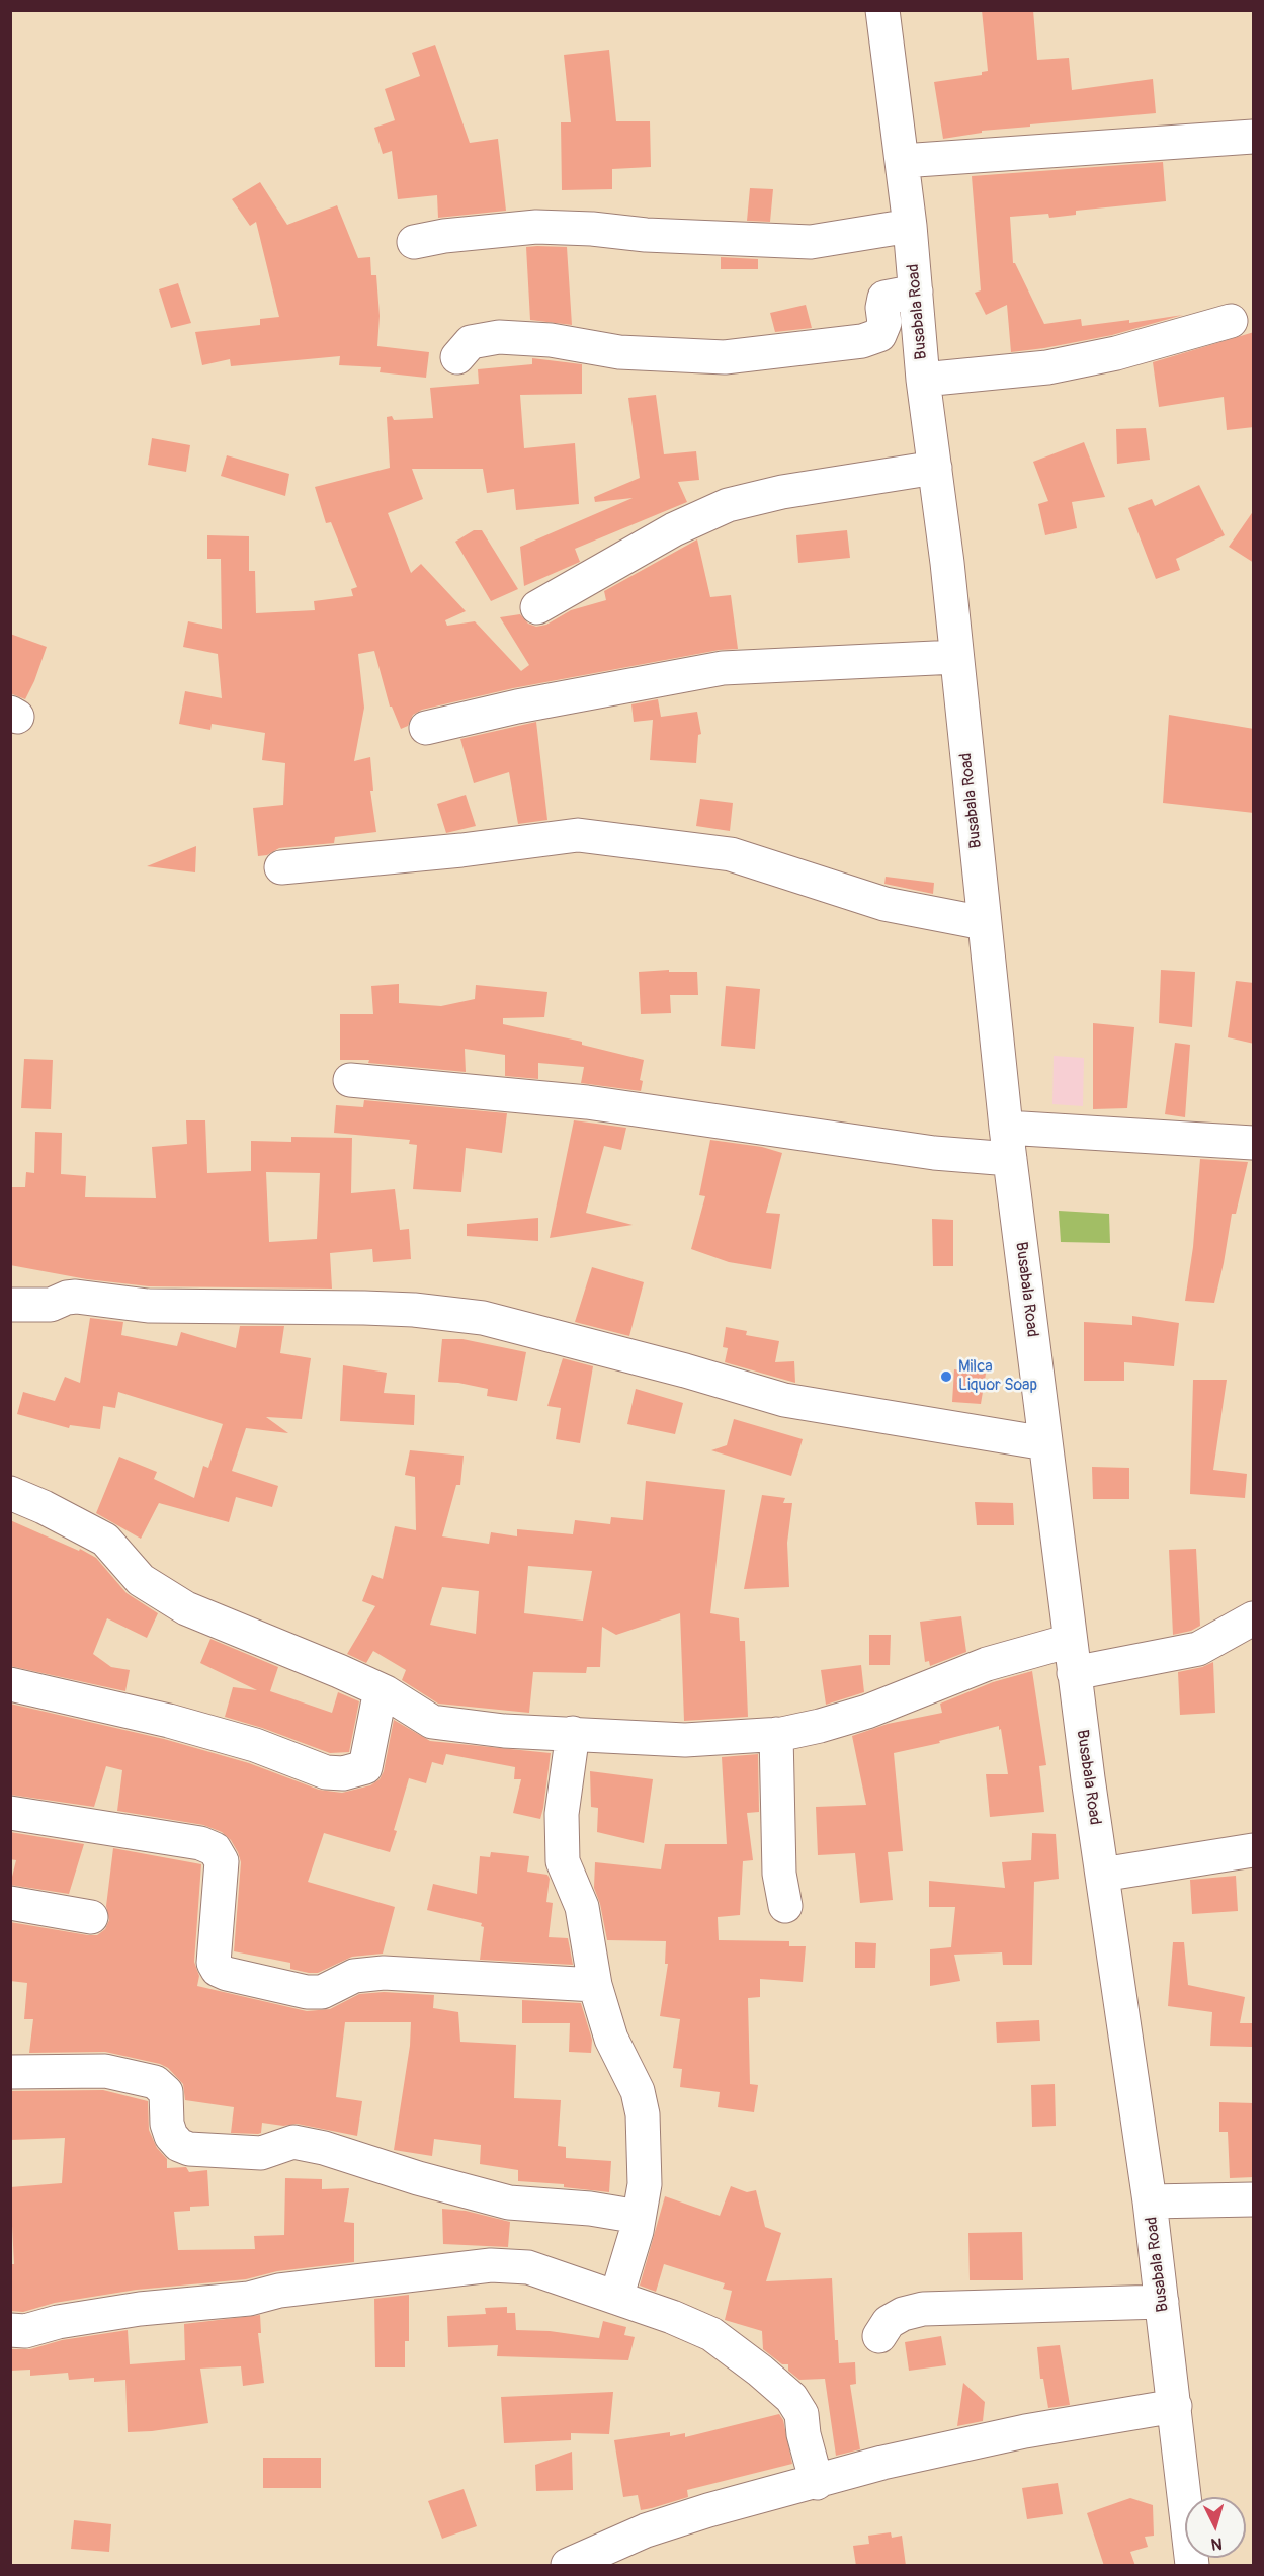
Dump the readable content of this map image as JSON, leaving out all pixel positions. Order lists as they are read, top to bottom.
{
  "streets": {
    "street": ["Busabala Road"]
  },
  "places": ["Milca Liquor Soap"],
  "north": "bottom"
}
